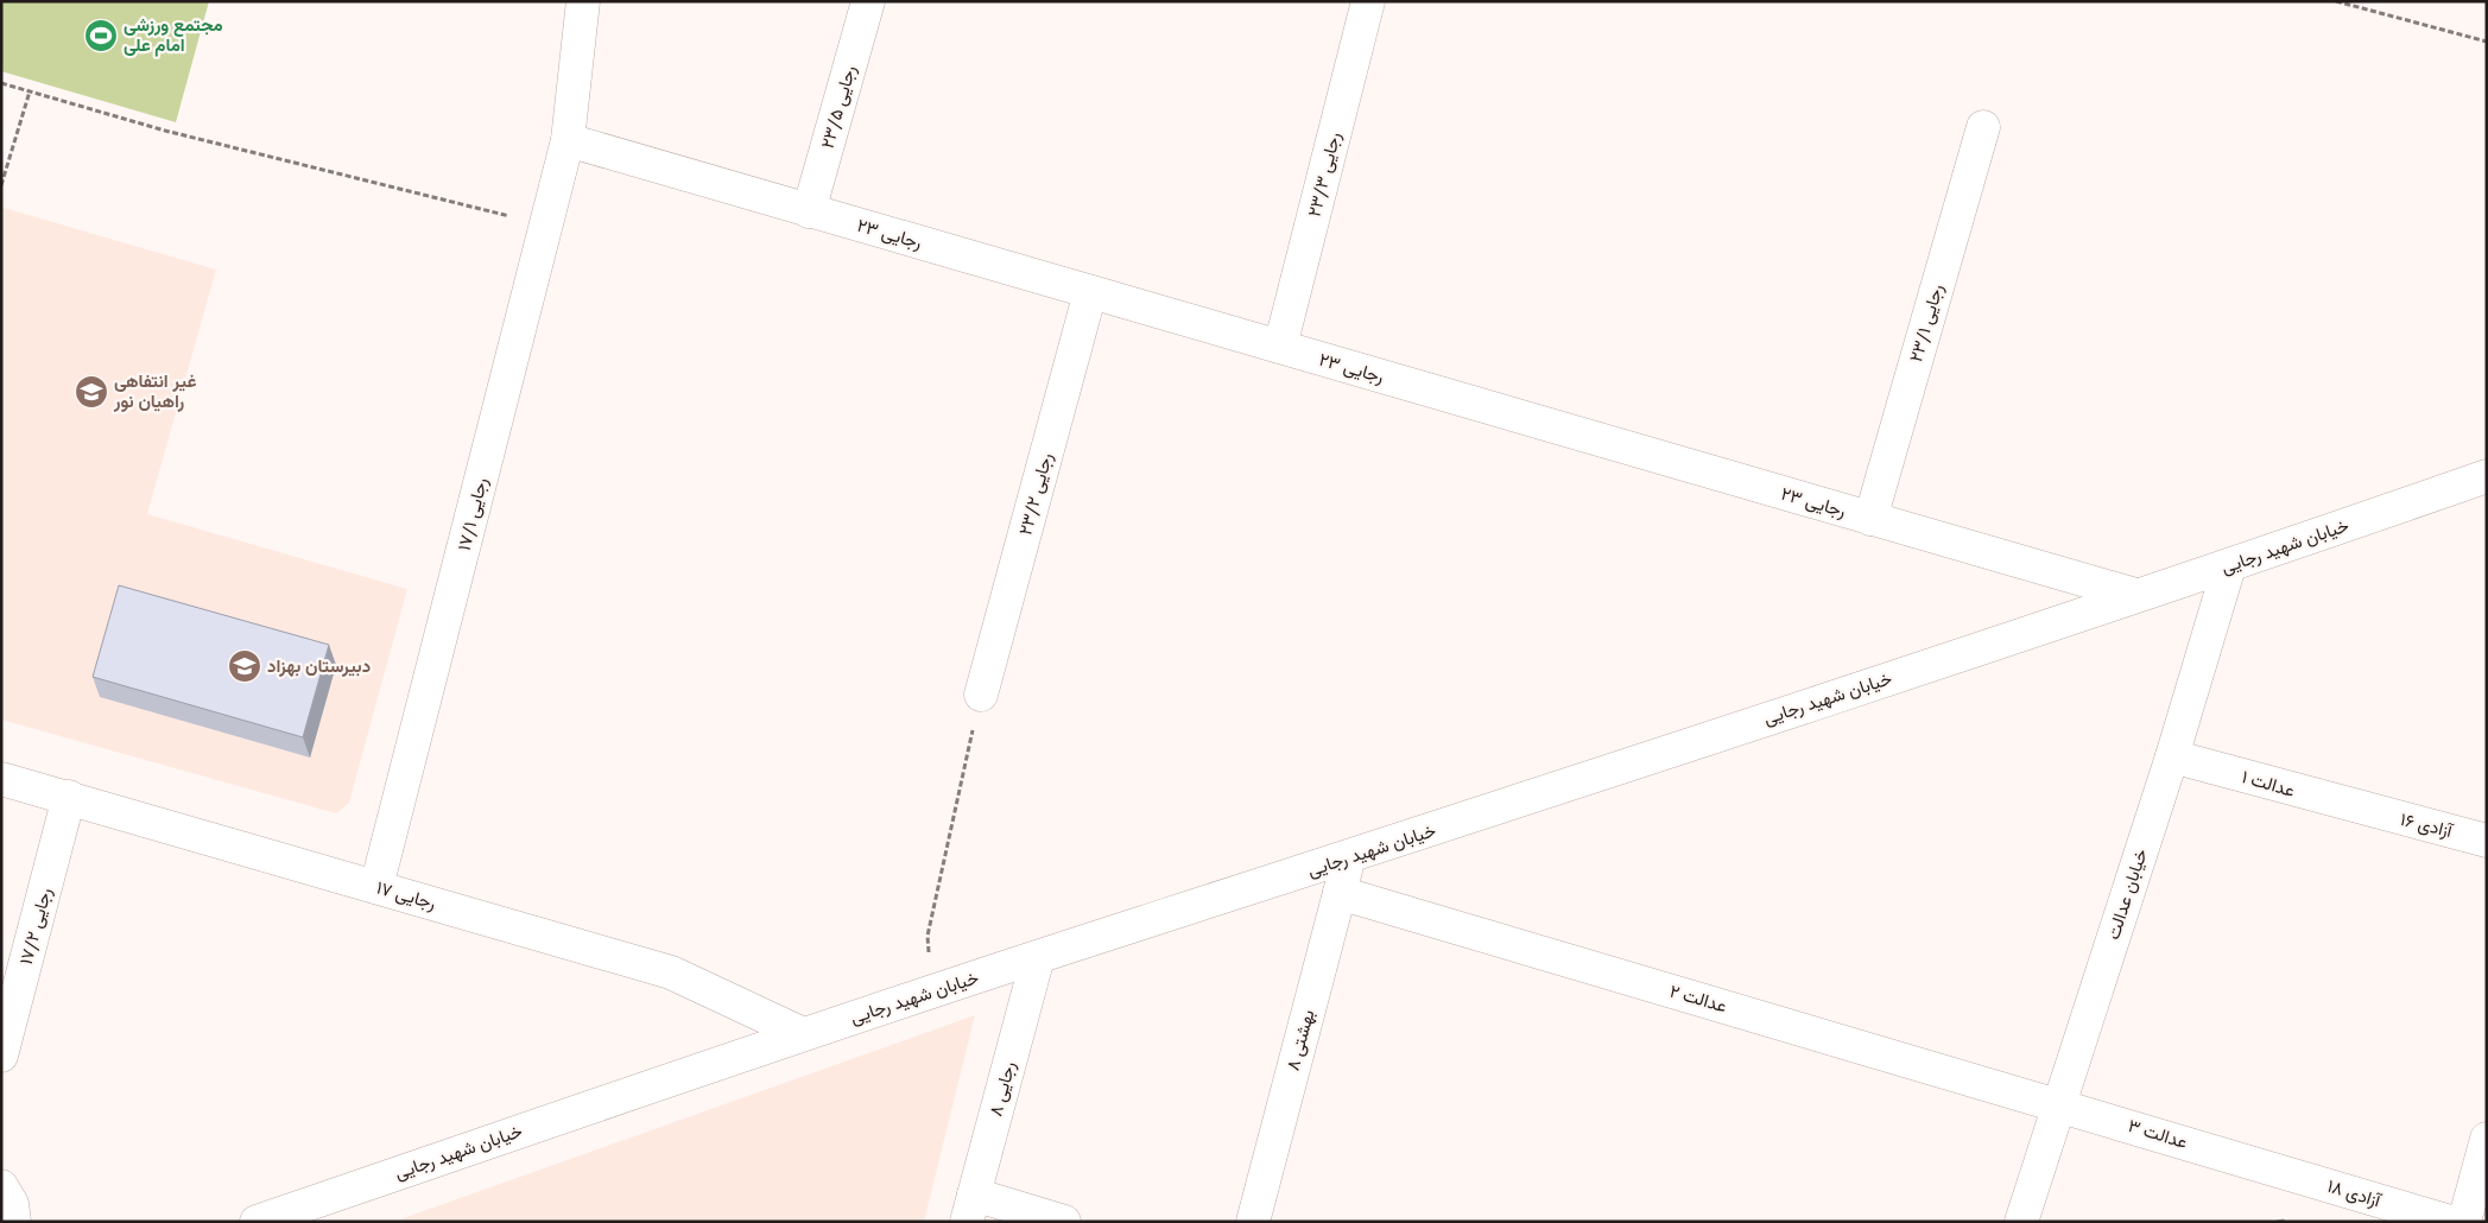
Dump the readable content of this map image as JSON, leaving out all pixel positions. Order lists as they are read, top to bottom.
{
  "streets": {
    "street": [
      "رجایی ۲۳/۵",
      "رجایی ۲۳/۳",
      "رجایی ۲۳",
      "رجایی ۲۳/۱",
      "رجایی ۲۳/۲",
      "رجایی ۱۷/۱",
      "خیابان شهید رجایی",
      "عدالت ۱",
      "آزادی ۱۶",
      "خیابان عدالت",
      "رجایی ۱۷",
      "رجایی ۱۷/۲",
      "عدالت ۲",
      "بهشتی ۸",
      "رجایی ۸",
      "عدالت ۳",
      "آزادی ۱۸"
    ]
  },
  "crossings": [
    ["رجایی ۲۳/۵", "رجایی ۲۳"],
    ["رجایی ۲۳/۳", "رجایی ۲۳"],
    ["رجایی ۲۳", "رجایی ۲۳/۱"],
    ["رجایی ۲۳", "رجایی ۲۳/۲"],
    ["رجایی ۲۳", "رجایی ۱۷/۱"],
    ["رجایی ۲۳", "خیابان شهید رجایی"],
    ["رجایی ۱۷/۱", "رجایی ۱۷"],
    ["خیابان شهید رجایی", "خیابان عدالت"],
    ["خیابان شهید رجایی", "رجایی ۱۷"],
    ["خیابان شهید رجایی", "بهشتی ۸"],
    ["خیابان شهید رجایی", "رجایی ۸"],
    ["عدالت ۱", "آزادی ۱۶"],
    ["عدالت ۱", "خیابان عدالت"],
    ["خیابان عدالت", "عدالت ۲"],
    ["خیابان عدالت", "عدالت ۳"],
    ["رجایی ۱۷", "رجایی ۱۷/۲"],
    ["عدالت ۲", "بهشتی ۸"],
    ["عدالت ۲", "عدالت ۳"],
    ["عدالت ۳", "آزادی ۱۸"]
  ],
  "places": {
    "sports": ["مجتمع ورزشی امام علی"],
    "school or university": ["غیر انتفاهی راهیان نور", "دبیرستان بهزاد"]
  }
}
